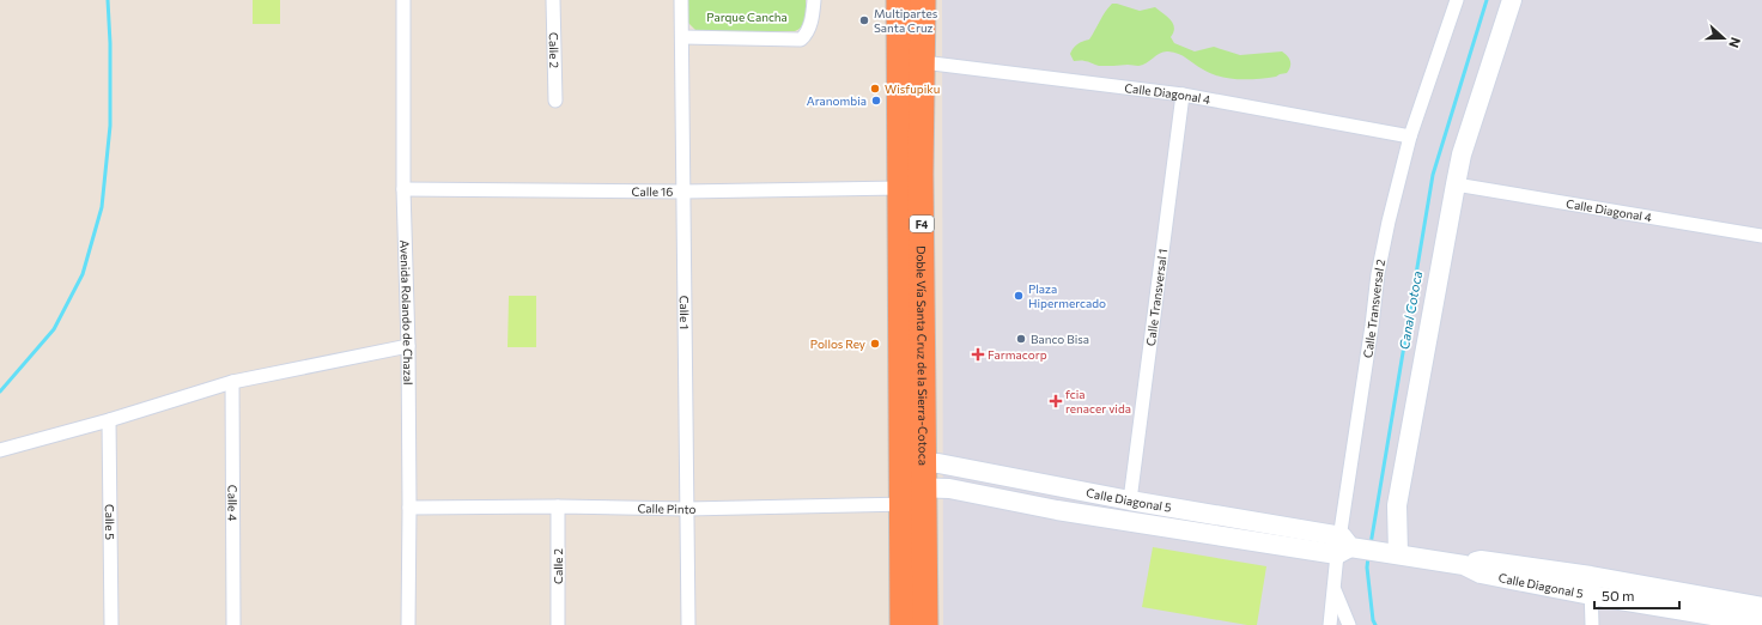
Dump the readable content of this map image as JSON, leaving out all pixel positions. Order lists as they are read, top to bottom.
{
  "streets": {
    "highway": ["F4", "Doble Vía Santa Cruz de la Sierra-Cotoca"],
    "street": [
      "Calle 2",
      "Calle Diagonal 4",
      "Calle 16",
      "Calle Transversal 1",
      "Calle Transversal 2",
      "Avenida Rolando de Chazal",
      "Calle 1",
      "Calle Diagonal 5",
      "Calle 4",
      "Calle Pinto",
      "Calle 5"
    ]
  },
  "crossings": [
    ["Calle 2", "Calle Pinto"],
    ["Calle Diagonal 4", "Calle Transversal 1"],
    ["Calle Diagonal 4", "Calle Transversal 2"],
    ["Calle Diagonal 4", "Doble Vía Santa Cruz de la Sierra-Cotoca"],
    ["Calle 16", "F4"],
    ["Calle 16", "Avenida Rolando de Chazal"],
    ["Calle 16", "Calle 1"],
    ["Calle 16", "Doble Vía Santa Cruz de la Sierra-Cotoca"],
    ["F4", "Doble Vía Santa Cruz de la Sierra-Cotoca"],
    ["Calle Transversal 1", "Calle Diagonal 5"],
    ["Calle Transversal 2", "Calle Diagonal 5"],
    ["Avenida Rolando de Chazal", "Calle Pinto"],
    ["Calle 1", "Calle Pinto"],
    ["Doble Vía Santa Cruz de la Sierra-Cotoca", "Calle Diagonal 5"],
    ["Doble Vía Santa Cruz de la Sierra-Cotoca", "Calle Pinto"],
    ["Calle Diagonal 5", "Calle Pinto"]
  ],
  "water": ["Canal Cotoca"],
  "parks": ["Parque Cancha"],
  "places": {
    "other": [
      "Multipartes Santa Cruz",
      "Wisfupiku",
      "Aranombia",
      "Plaza Hipermercado",
      "Banco Bisa",
      "Pollos Rey"
    ],
    "health": ["Farmacorp", "fcia renacer vida"]
  },
  "scale_bar": "50 m",
  "north": "right"
}
